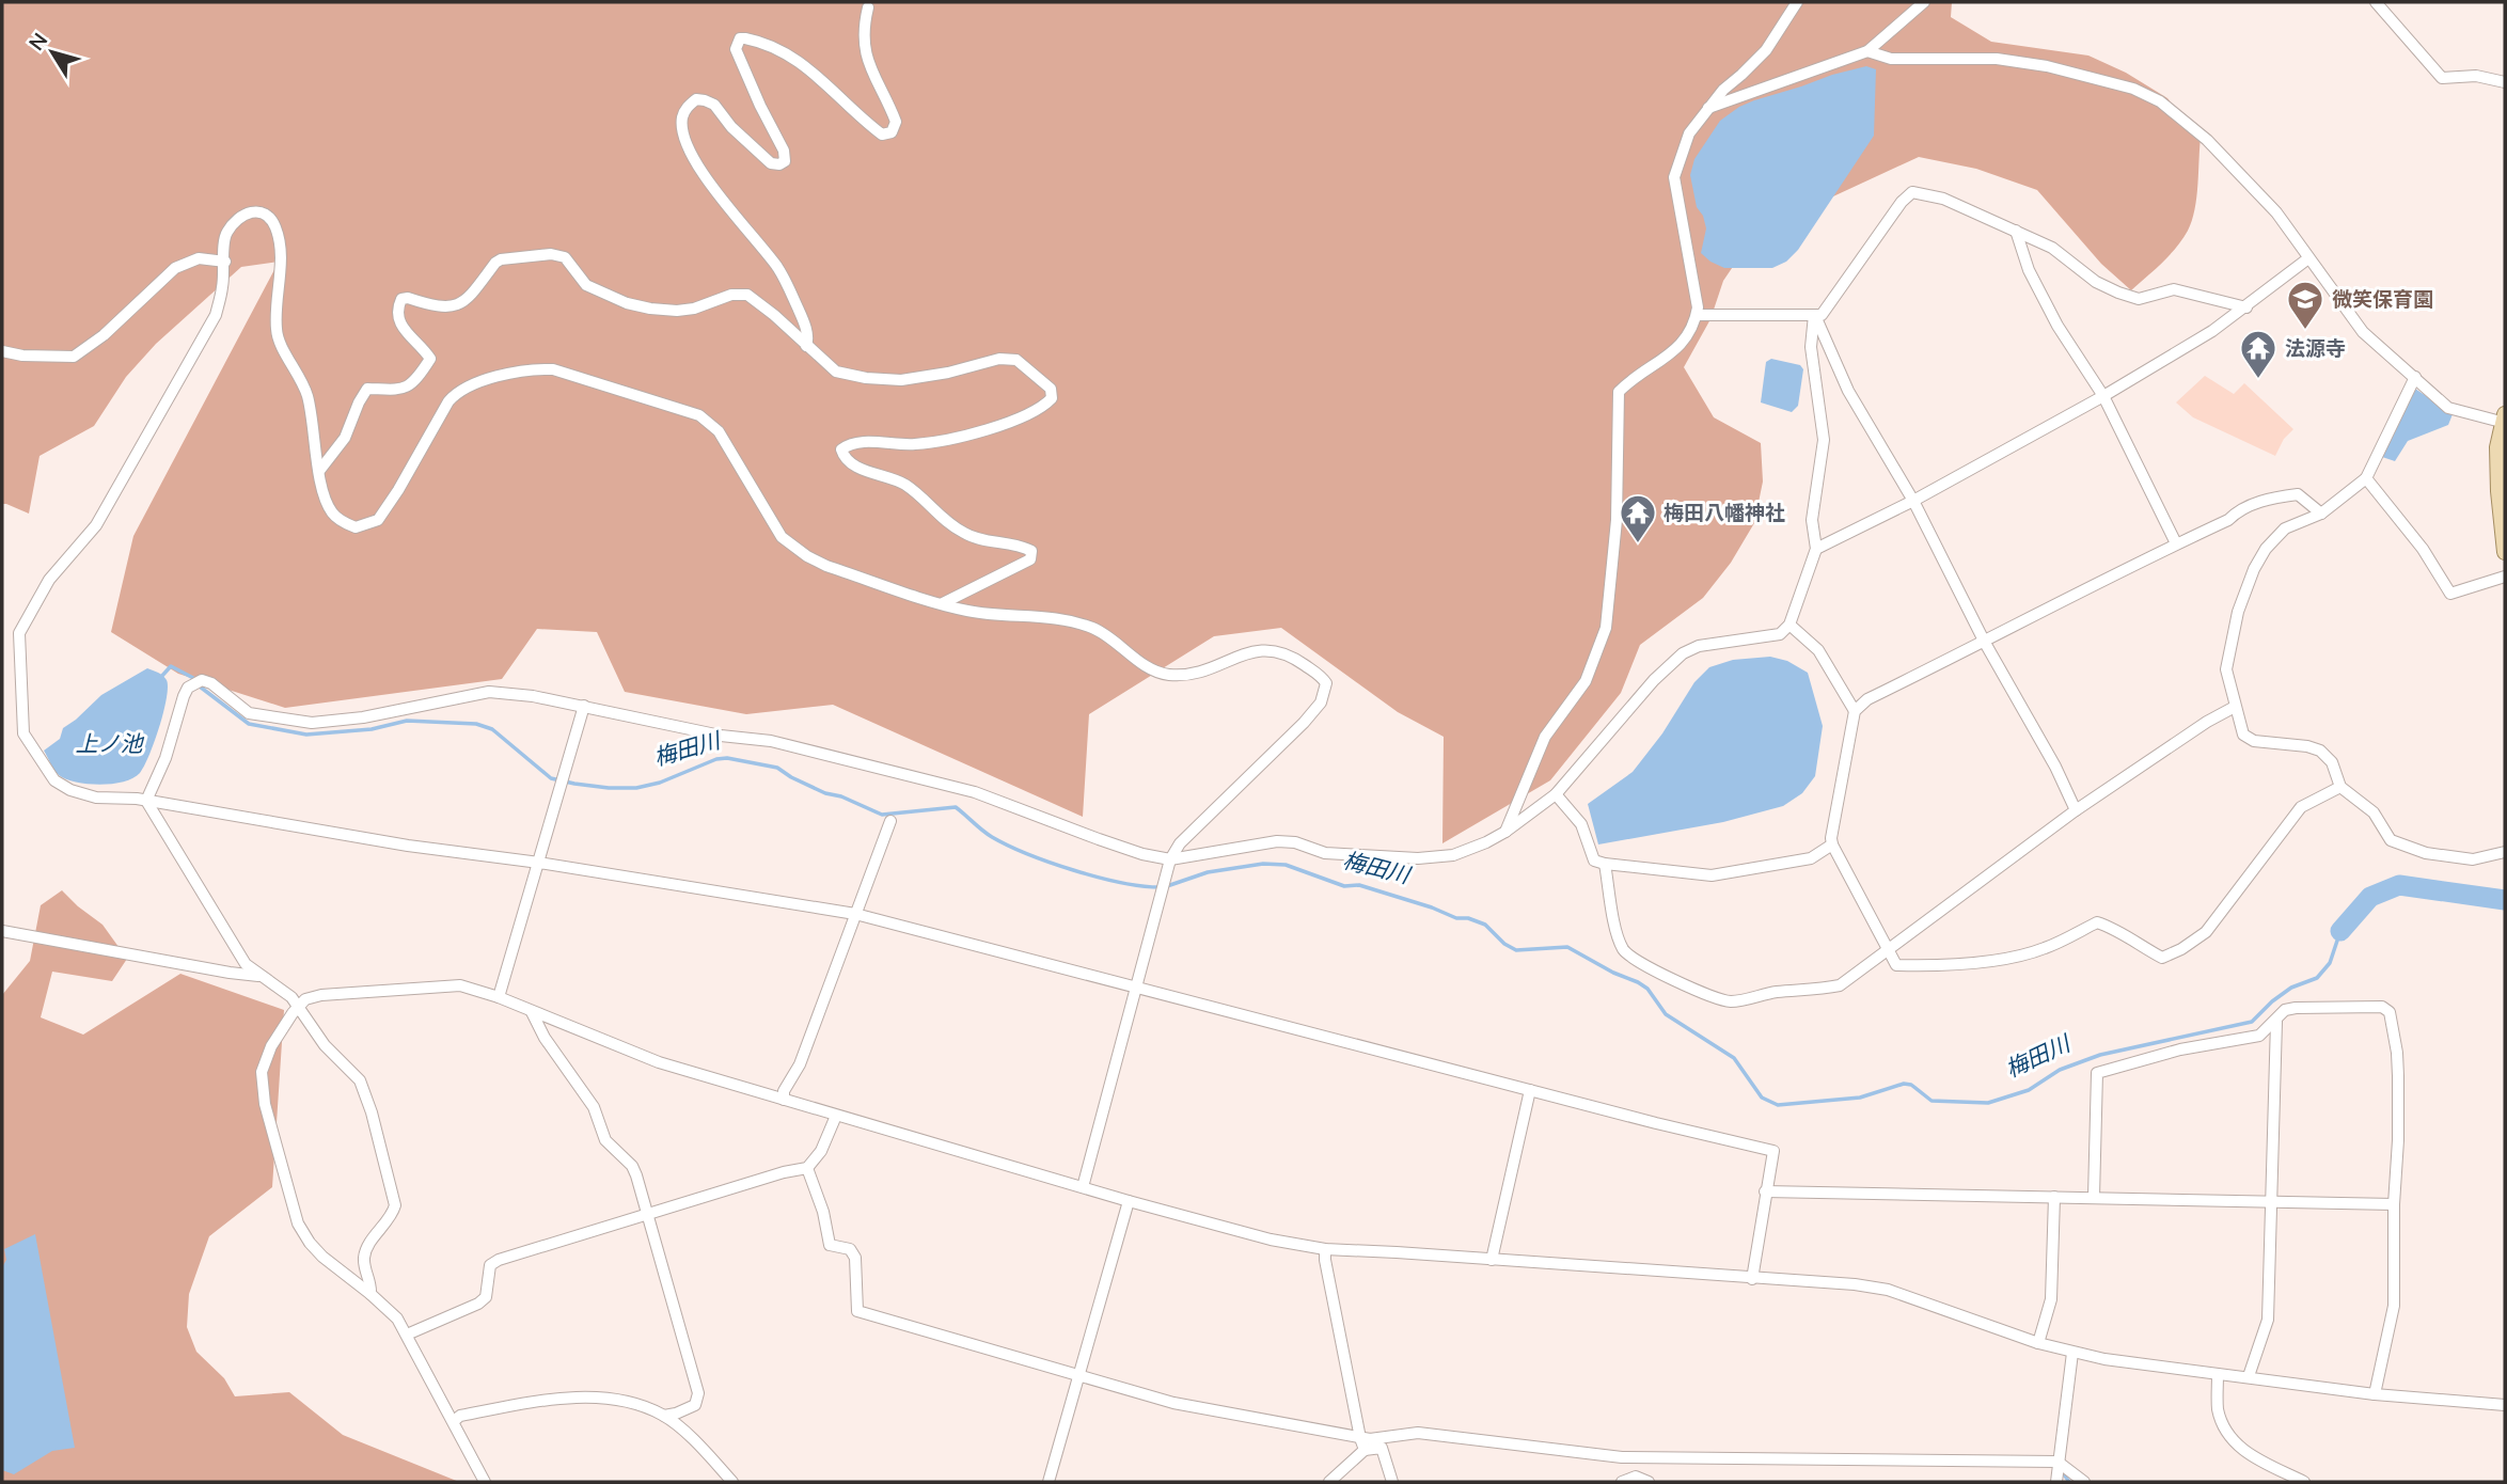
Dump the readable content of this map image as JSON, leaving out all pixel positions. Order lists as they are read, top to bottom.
{
  "water": ["上ノ池", "梅田川"],
  "places": {
    "school or university": ["微笑保育園"],
    "temple": ["法源寺", "梅田八幡神社"]
  },
  "north": "top left"
}
